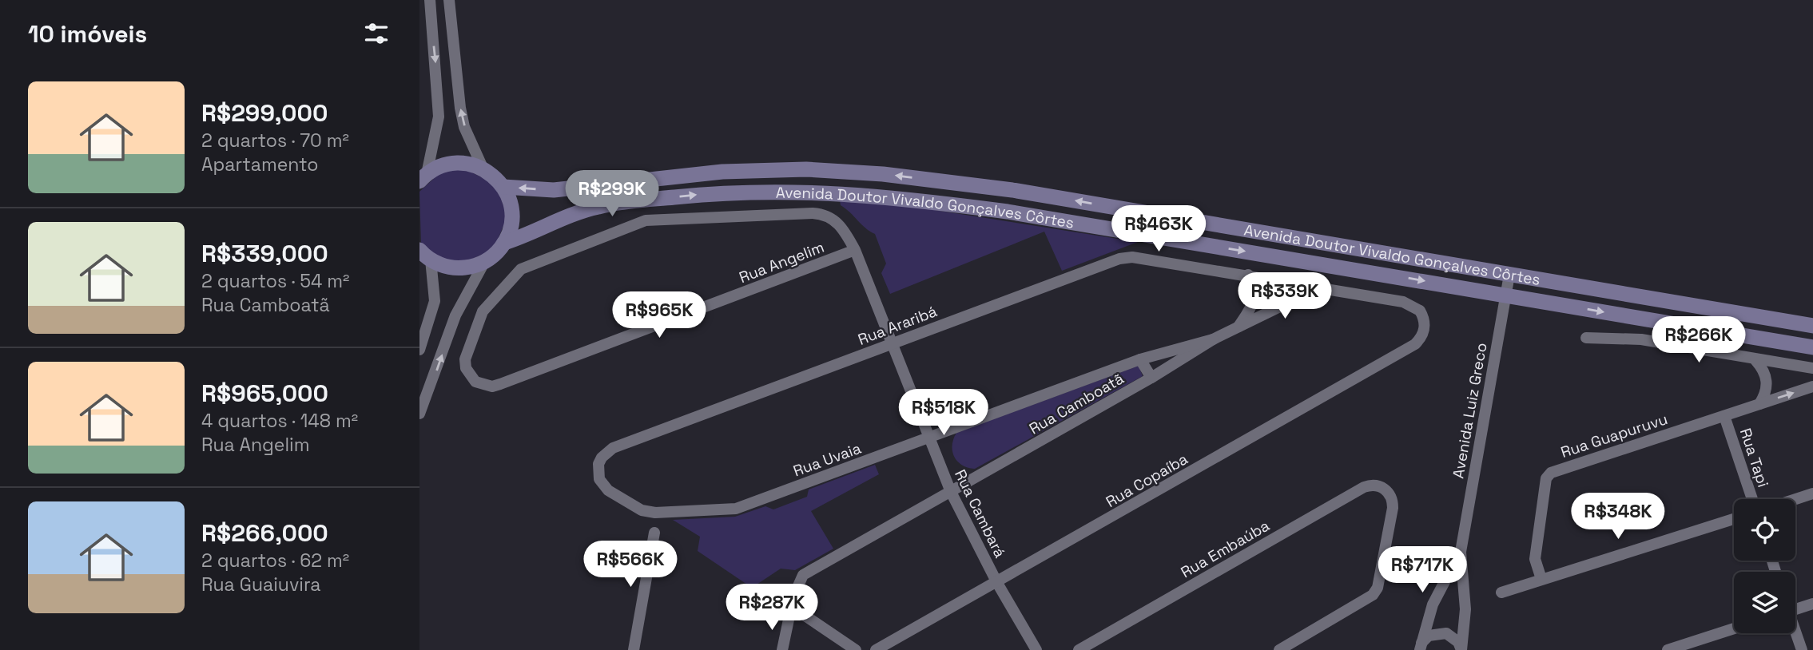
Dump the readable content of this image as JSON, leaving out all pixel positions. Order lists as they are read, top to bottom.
{
  "streets": {
    "main road": ["Avenida Doutor Vivaldo Gonçalves Côrtes"],
    "street": [
      "Rua Angelim",
      "Rua Araribá",
      "Rua Camboatã",
      "Avenida Luiz Greco",
      "Rua Guapuruvu",
      "Rua Tapi",
      "Rua Uvaia",
      "Rua Copaíba",
      "Rua Cambará",
      "Rua Embaúba"
    ]
  },
  "crossings": [
    ["Avenida Doutor Vivaldo Gonçalves Côrtes", "Avenida Luiz Greco"],
    ["Rua Angelim", "Rua Cambará"],
    ["Rua Araribá", "Rua Camboatã"],
    ["Rua Araribá", "Rua Uvaia"],
    ["Rua Araribá", "Rua Copaíba"],
    ["Rua Araribá", "Rua Cambará"],
    ["Rua Camboatã", "Rua Uvaia"],
    ["Rua Camboatã", "Rua Cambará"],
    ["Rua Guapuruvu", "Rua Tapi"],
    ["Rua Uvaia", "Rua Cambará"],
    ["Rua Copaíba", "Rua Cambará"]
  ],
  "page": {
    "heading": "10 imóveis",
    "list": [
      {
        "name": "R$299,000",
        "note": "2 quartos · 70 m² · Apartamento"
      },
      {
        "name": "R$339,000",
        "note": "2 quartos · 54 m² · Rua Camboatã"
      },
      {
        "name": "R$965,000",
        "note": "4 quartos · 148 m² · Rua Angelim"
      },
      {
        "name": "R$266,000",
        "note": "2 quartos · 62 m² · Rua Guaiuvira"
      }
    ],
    "price": [
      "R$299K",
      "R$463K",
      "R$339K",
      "R$965K",
      "R$266K",
      "R$518K",
      "R$348K",
      "R$566K",
      "R$717K",
      "R$287K"
    ]
  }
}
